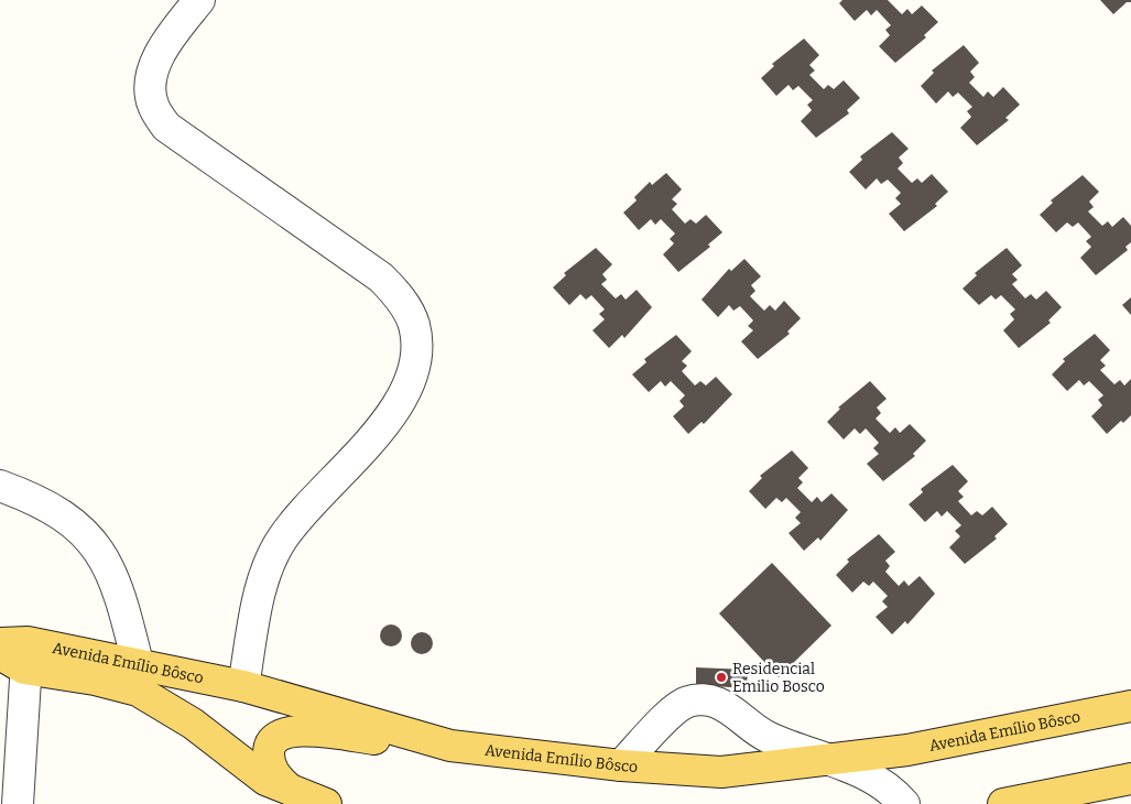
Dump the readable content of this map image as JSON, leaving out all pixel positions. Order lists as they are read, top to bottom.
{
  "streets": {
    "main road": ["Avenida Emílio Bôsco"]
  },
  "places": ["Residencial Emilio Bosco"]
}
